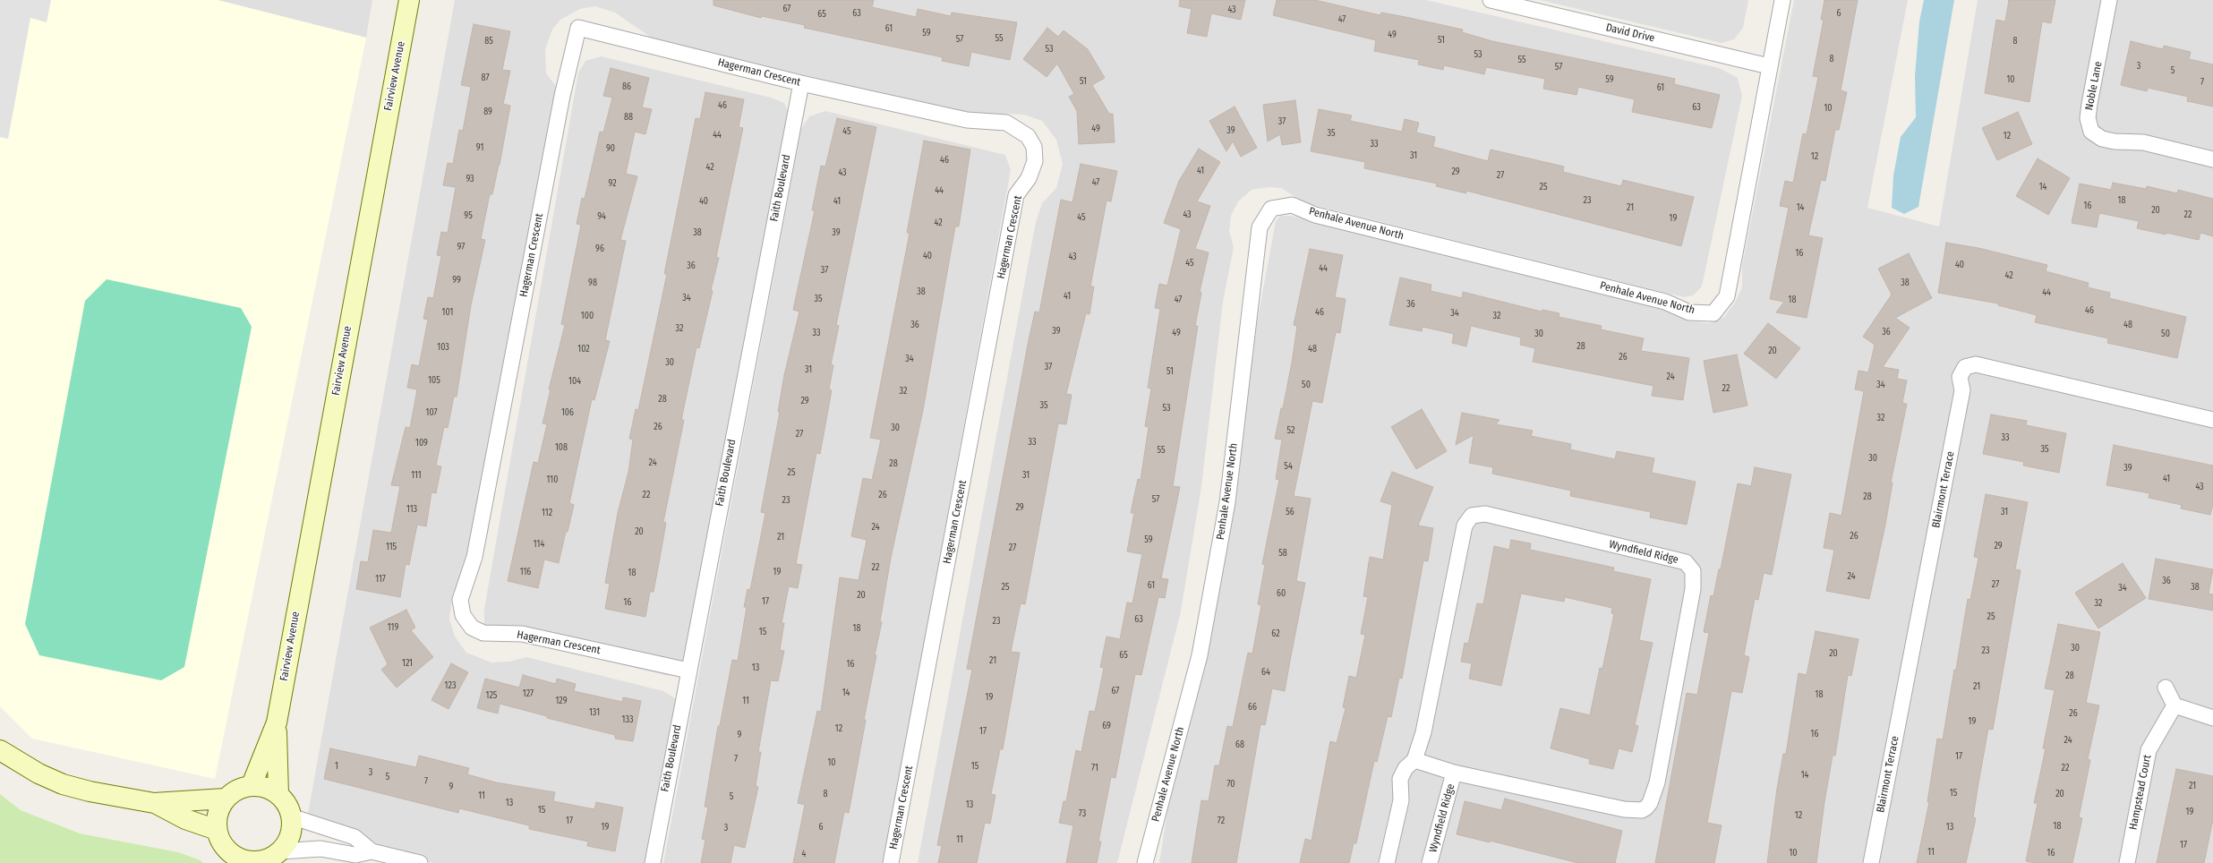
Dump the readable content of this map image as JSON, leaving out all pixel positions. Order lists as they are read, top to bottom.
{
  "streets": {
    "main road": ["Fairview Avenue"],
    "street": [
      "David Drive",
      "Hagerman Crescent",
      "Noble Lane",
      "Faith Boulevard",
      "Penhale Avenue North",
      "Blairmont Terrace",
      "Wyndfield Ridge",
      "Hampstead Court"
    ]
  },
  "crossings": [
    ["David Drive", "Penhale Avenue North"],
    ["Hagerman Crescent", "Faith Boulevard"]
  ],
  "house_numbers": [
    "67",
    "43",
    "63",
    "6",
    "65",
    "47",
    "61",
    "59",
    "49",
    "55",
    "57",
    "51",
    "85",
    "8",
    "53",
    "53",
    "8",
    "55",
    "3",
    "57",
    "5",
    "87",
    "59",
    "10",
    "51",
    "7",
    "86",
    "61",
    "46",
    "63",
    "10",
    "89",
    "88",
    "37",
    "49",
    "39",
    "45",
    "35",
    "44",
    "12",
    "33",
    "91",
    "90",
    "31",
    "12",
    "46",
    "42",
    "41",
    "29",
    "43",
    "27",
    "93",
    "47",
    "92",
    "25",
    "14",
    "44",
    "23",
    "18",
    "40",
    "41",
    "16",
    "21",
    "14",
    "20",
    "43",
    "22",
    "95",
    "94",
    "45",
    "19",
    "42",
    "38",
    "39",
    "97",
    "96",
    "16",
    "40",
    "43",
    "45",
    "40",
    "36",
    "44",
    "37",
    "42",
    "99",
    "98",
    "38",
    "38",
    "44",
    "41",
    "34",
    "35",
    "47",
    "18",
    "36",
    "46",
    "101",
    "46",
    "34",
    "100",
    "32",
    "36",
    "48",
    "32",
    "39",
    "36",
    "33",
    "49",
    "30",
    "50",
    "28",
    "103",
    "102",
    "48",
    "20",
    "26",
    "34",
    "30",
    "37",
    "31",
    "51",
    "24",
    "105",
    "104",
    "50",
    "34",
    "22",
    "32",
    "28",
    "29",
    "35",
    "53",
    "107",
    "106",
    "32",
    "26",
    "30",
    "52",
    "27",
    "33",
    "33",
    "109",
    "108",
    "35",
    "55",
    "30",
    "24",
    "28",
    "54",
    "39",
    "25",
    "111",
    "31",
    "41",
    "110",
    "43",
    "22",
    "26",
    "28",
    "57",
    "23",
    "29",
    "113",
    "56",
    "31",
    "112",
    "24",
    "20",
    "26",
    "21",
    "59",
    "114",
    "29",
    "115",
    "27",
    "58",
    "22",
    "116",
    "19",
    "18",
    "24",
    "117",
    "36",
    "27",
    "61",
    "25",
    "38",
    "34",
    "60",
    "20",
    "17",
    "16",
    "32",
    "25",
    "63",
    "23",
    "119",
    "18",
    "15",
    "62",
    "30",
    "23",
    "20",
    "65",
    "21",
    "121",
    "16",
    "13",
    "64",
    "28",
    "123",
    "21",
    "67",
    "14",
    "127",
    "18",
    "125",
    "19",
    "129",
    "11",
    "66",
    "131",
    "26",
    "133",
    "19",
    "69",
    "12",
    "17",
    "16",
    "9",
    "24",
    "68",
    "17",
    "7",
    "10",
    "1",
    "15",
    "71",
    "22",
    "3",
    "14",
    "5",
    "7",
    "70",
    "21",
    "9",
    "15",
    "8",
    "20",
    "11",
    "5",
    "13",
    "13",
    "15",
    "19",
    "73",
    "12",
    "17",
    "72",
    "18",
    "19",
    "6",
    "13",
    "3",
    "11",
    "17",
    "11",
    "10",
    "16",
    "4"
  ]
}
